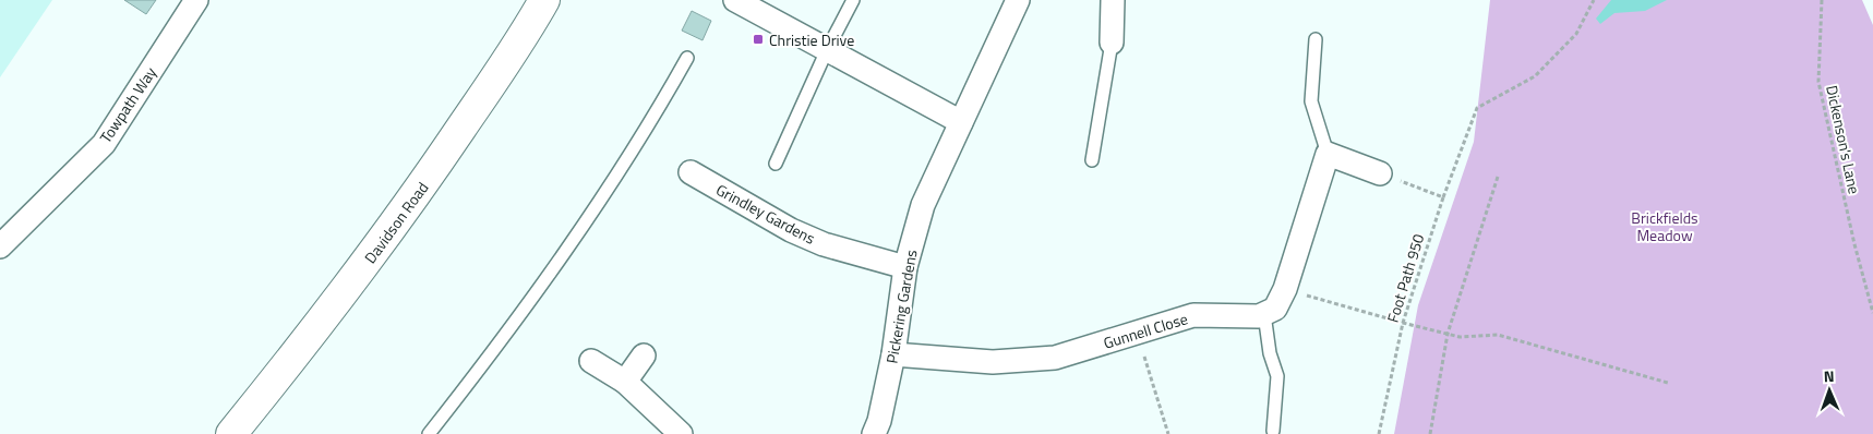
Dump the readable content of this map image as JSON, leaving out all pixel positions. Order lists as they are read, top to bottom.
{
  "streets": {
    "street": [
      "Towpath Way",
      "Grindley Gardens",
      "Davidson Road",
      "Pickering Gardens",
      "Gunnell Close"
    ],
    "path": ["Dickenson's Lane", "Foot Path 950"]
  },
  "crossings": [
    ["Grindley Gardens", "Pickering Gardens"],
    ["Pickering Gardens", "Gunnell Close"]
  ],
  "parks": ["Brickfields Meadow"],
  "places": {
    "transit": ["Christie Drive"]
  },
  "north": "top"
}
